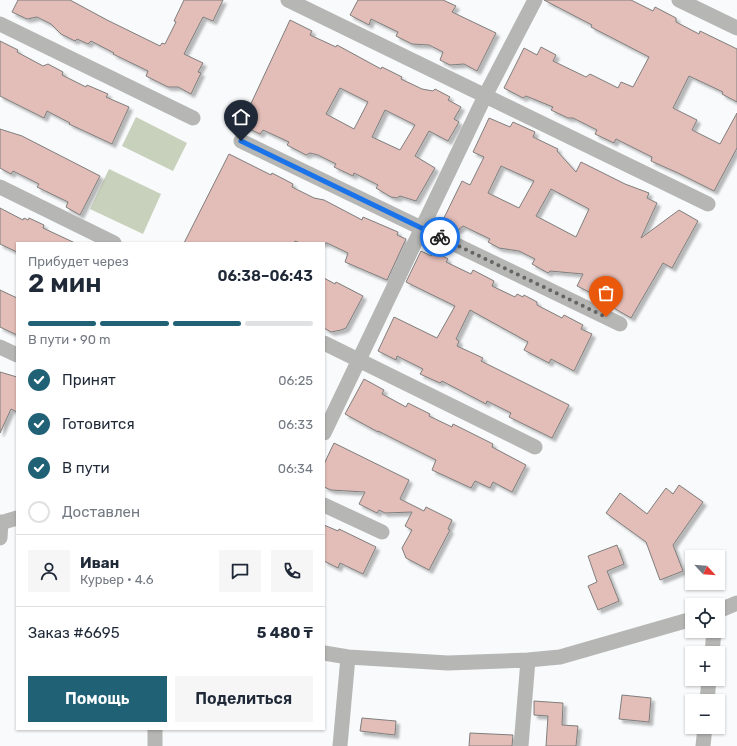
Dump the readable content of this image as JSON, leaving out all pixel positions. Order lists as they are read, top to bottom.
{
  "north": "bottom right",
  "page": {
    "heading": ["2 мин", "Прибудет через", "06:38–06:43"],
    "panel": [
      "Иван",
      "Курьер · 4.6",
      "Заказ #6695",
      "5 480 ₸"
    ],
    "bar": "В пути · 90 m",
    "list": [
      ["Принят", "06:25"],
      ["Готовится", "06:33"],
      ["В пути", "06:34"],
      "Доставлен"
    ],
    "map_buttons": ["+", "−"],
    "buttons": ["Помощь", "Поделиться"]
  }
}
